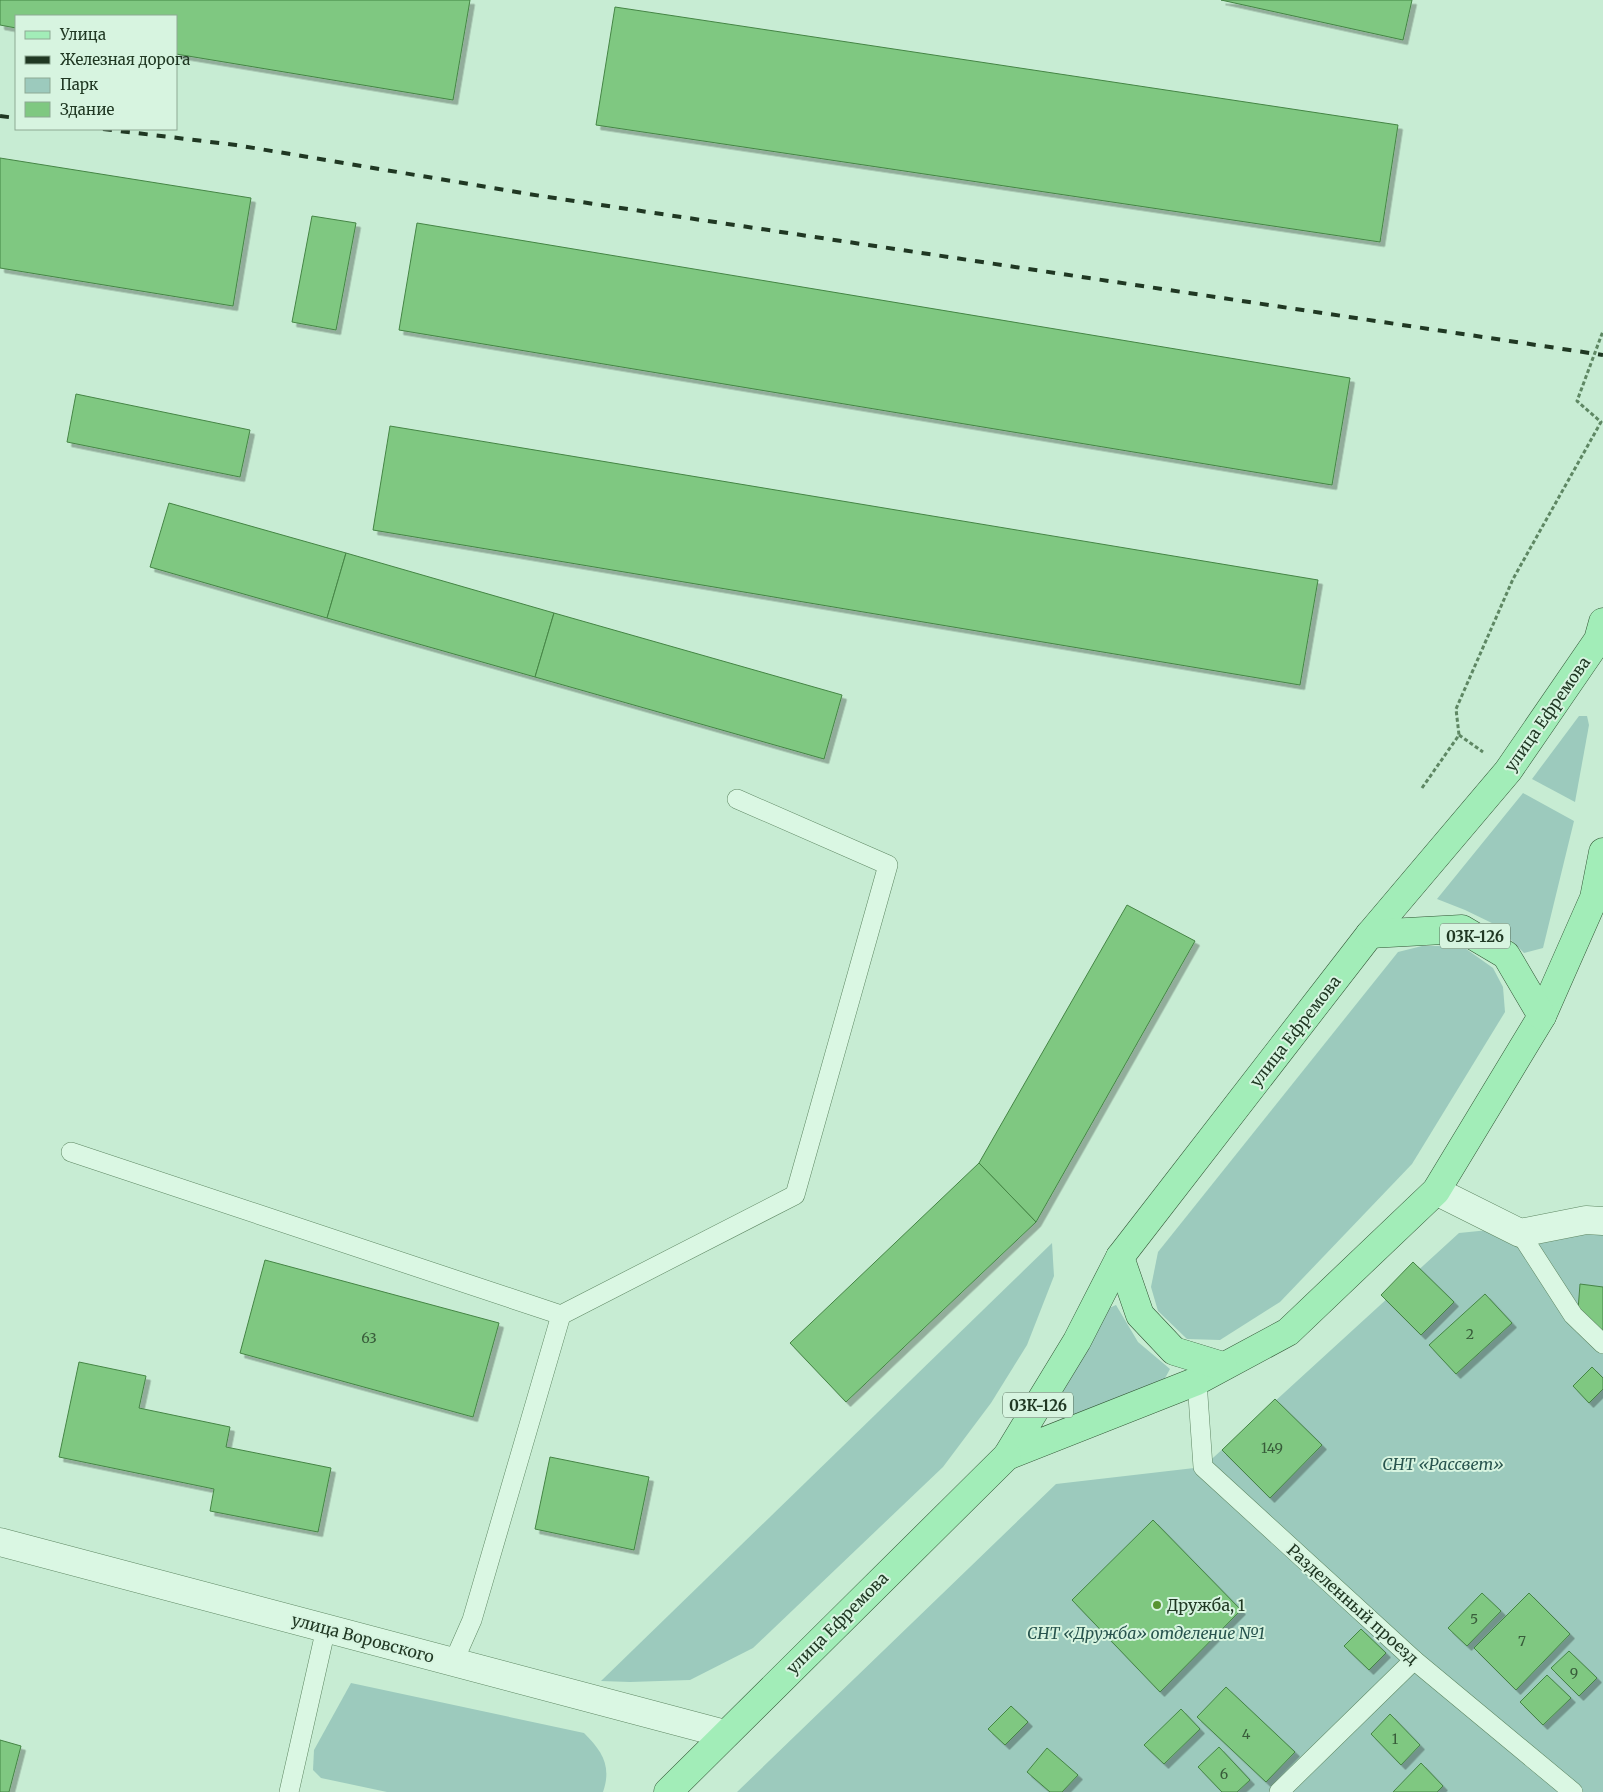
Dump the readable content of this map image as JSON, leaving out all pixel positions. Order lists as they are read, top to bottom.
{
  "streets": {
    "main road": ["улица Ефремова", "03К-126"],
    "street": ["улица Воровского"],
    "lane": ["Разделенный проезд"]
  },
  "crossings": [
    ["улица Ефремова", "03К-126"],
    ["улица Ефремова", "Разделенный проезд"],
    ["улица Ефремова", "улица Воровского"]
  ],
  "parks": ["СНТ «Рассвет»", "СНТ «Дружба» отделение №1"],
  "places": ["Дружба, 1"],
  "house_numbers": [
    "2",
    "63",
    "149",
    "5",
    "7",
    "9",
    "4",
    "1",
    "6"
  ],
  "legend": [
    "Улица",
    "Железная дорога",
    "Парк",
    "Здание"
  ]
}
